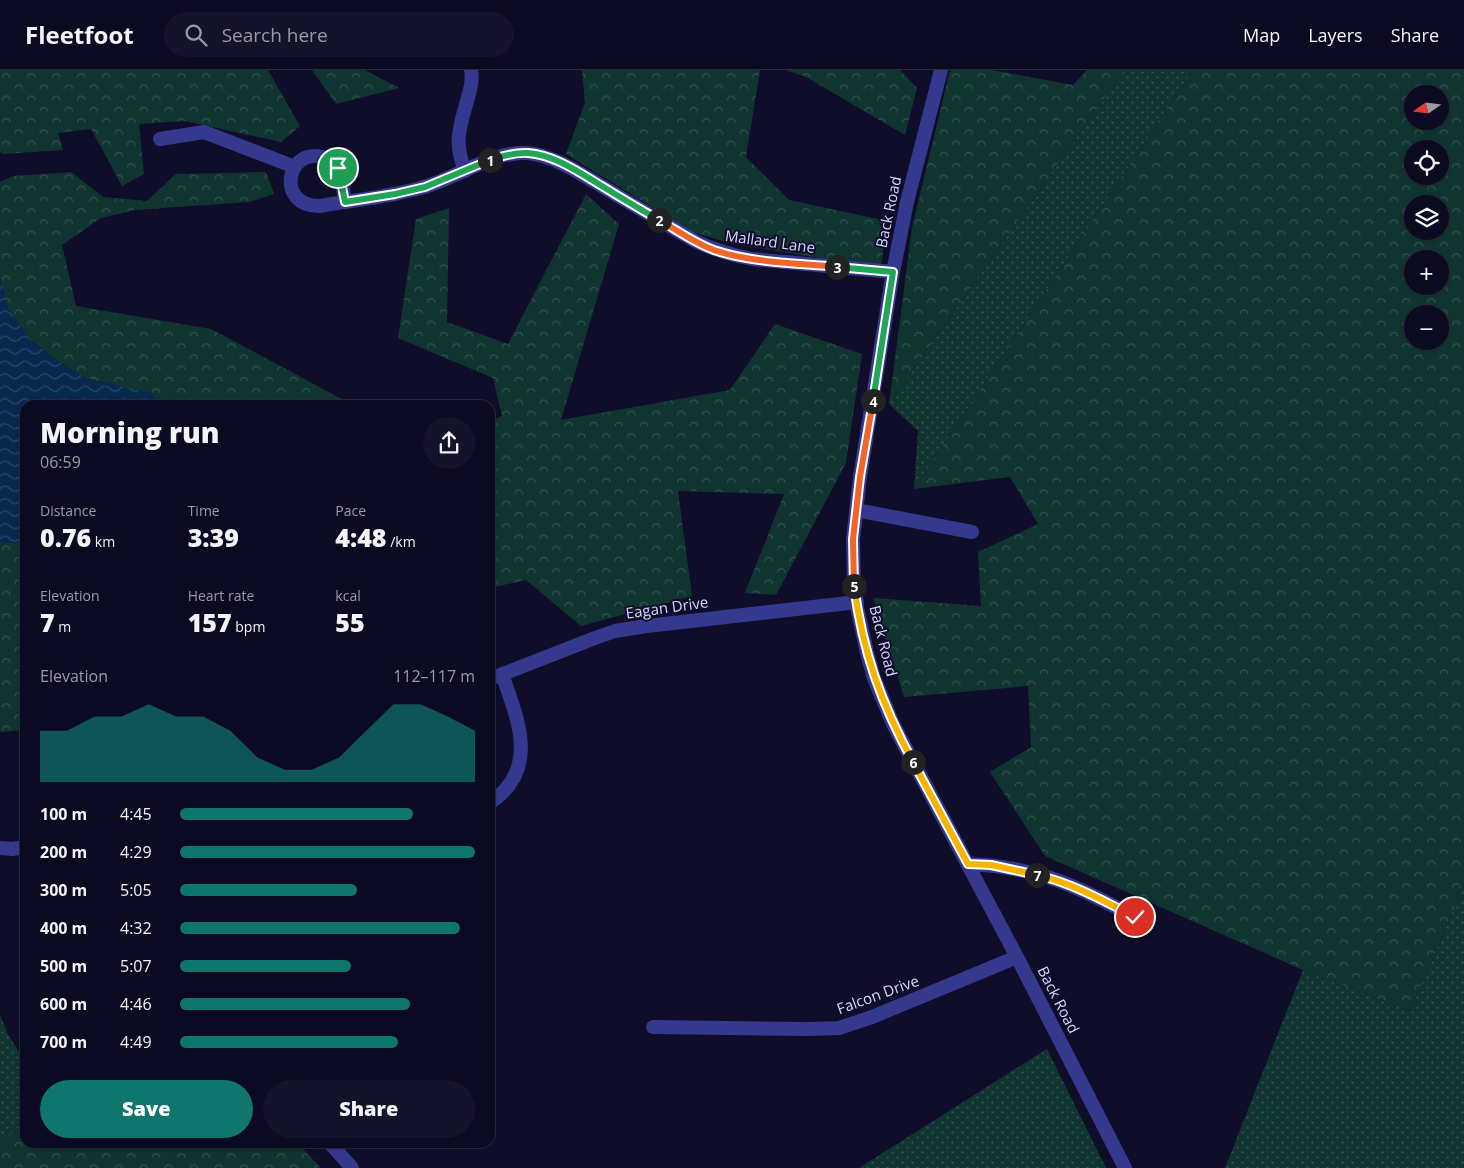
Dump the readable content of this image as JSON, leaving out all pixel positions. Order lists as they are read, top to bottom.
{
  "streets": {
    "street": [
      "Back Road",
      "Mallard Lane",
      "Eagan Drive",
      "Falcon Drive"
    ]
  },
  "crossings": [
    ["Back Road", "Mallard Lane"],
    ["Back Road", "Eagan Drive"],
    ["Back Road", "Falcon Drive"]
  ],
  "north": "left",
  "page": {
    "header": "Fleetfoot",
    "search": "Search here",
    "nav": ["Map", "Layers", "Share"],
    "map_buttons": ["+", "−"],
    "pins": [
      "1",
      "2",
      "3",
      "4",
      "5",
      "6",
      "7"
    ],
    "heading": ["Morning run", "06:59"],
    "stats": [
      ["Distance", "0.76 km"],
      ["Time", "3:39"],
      ["Pace", "4:48 /km"],
      ["Elevation", "7 m"],
      ["Heart rate", "157 bpm"],
      ["kcal", "55"]
    ],
    "chart": ["Elevation", "112–117 m"],
    "list": [
      {
        "name": "100 m",
        "note": "4:45"
      },
      {
        "name": "200 m",
        "note": "4:29"
      },
      {
        "name": "300 m",
        "note": "5:05"
      },
      {
        "name": "400 m",
        "note": "4:32"
      },
      {
        "name": "500 m",
        "note": "5:07"
      },
      {
        "name": "600 m",
        "note": "4:46"
      },
      {
        "name": "700 m",
        "note": "4:49"
      }
    ],
    "buttons": ["Save", "Share"]
  }
}
